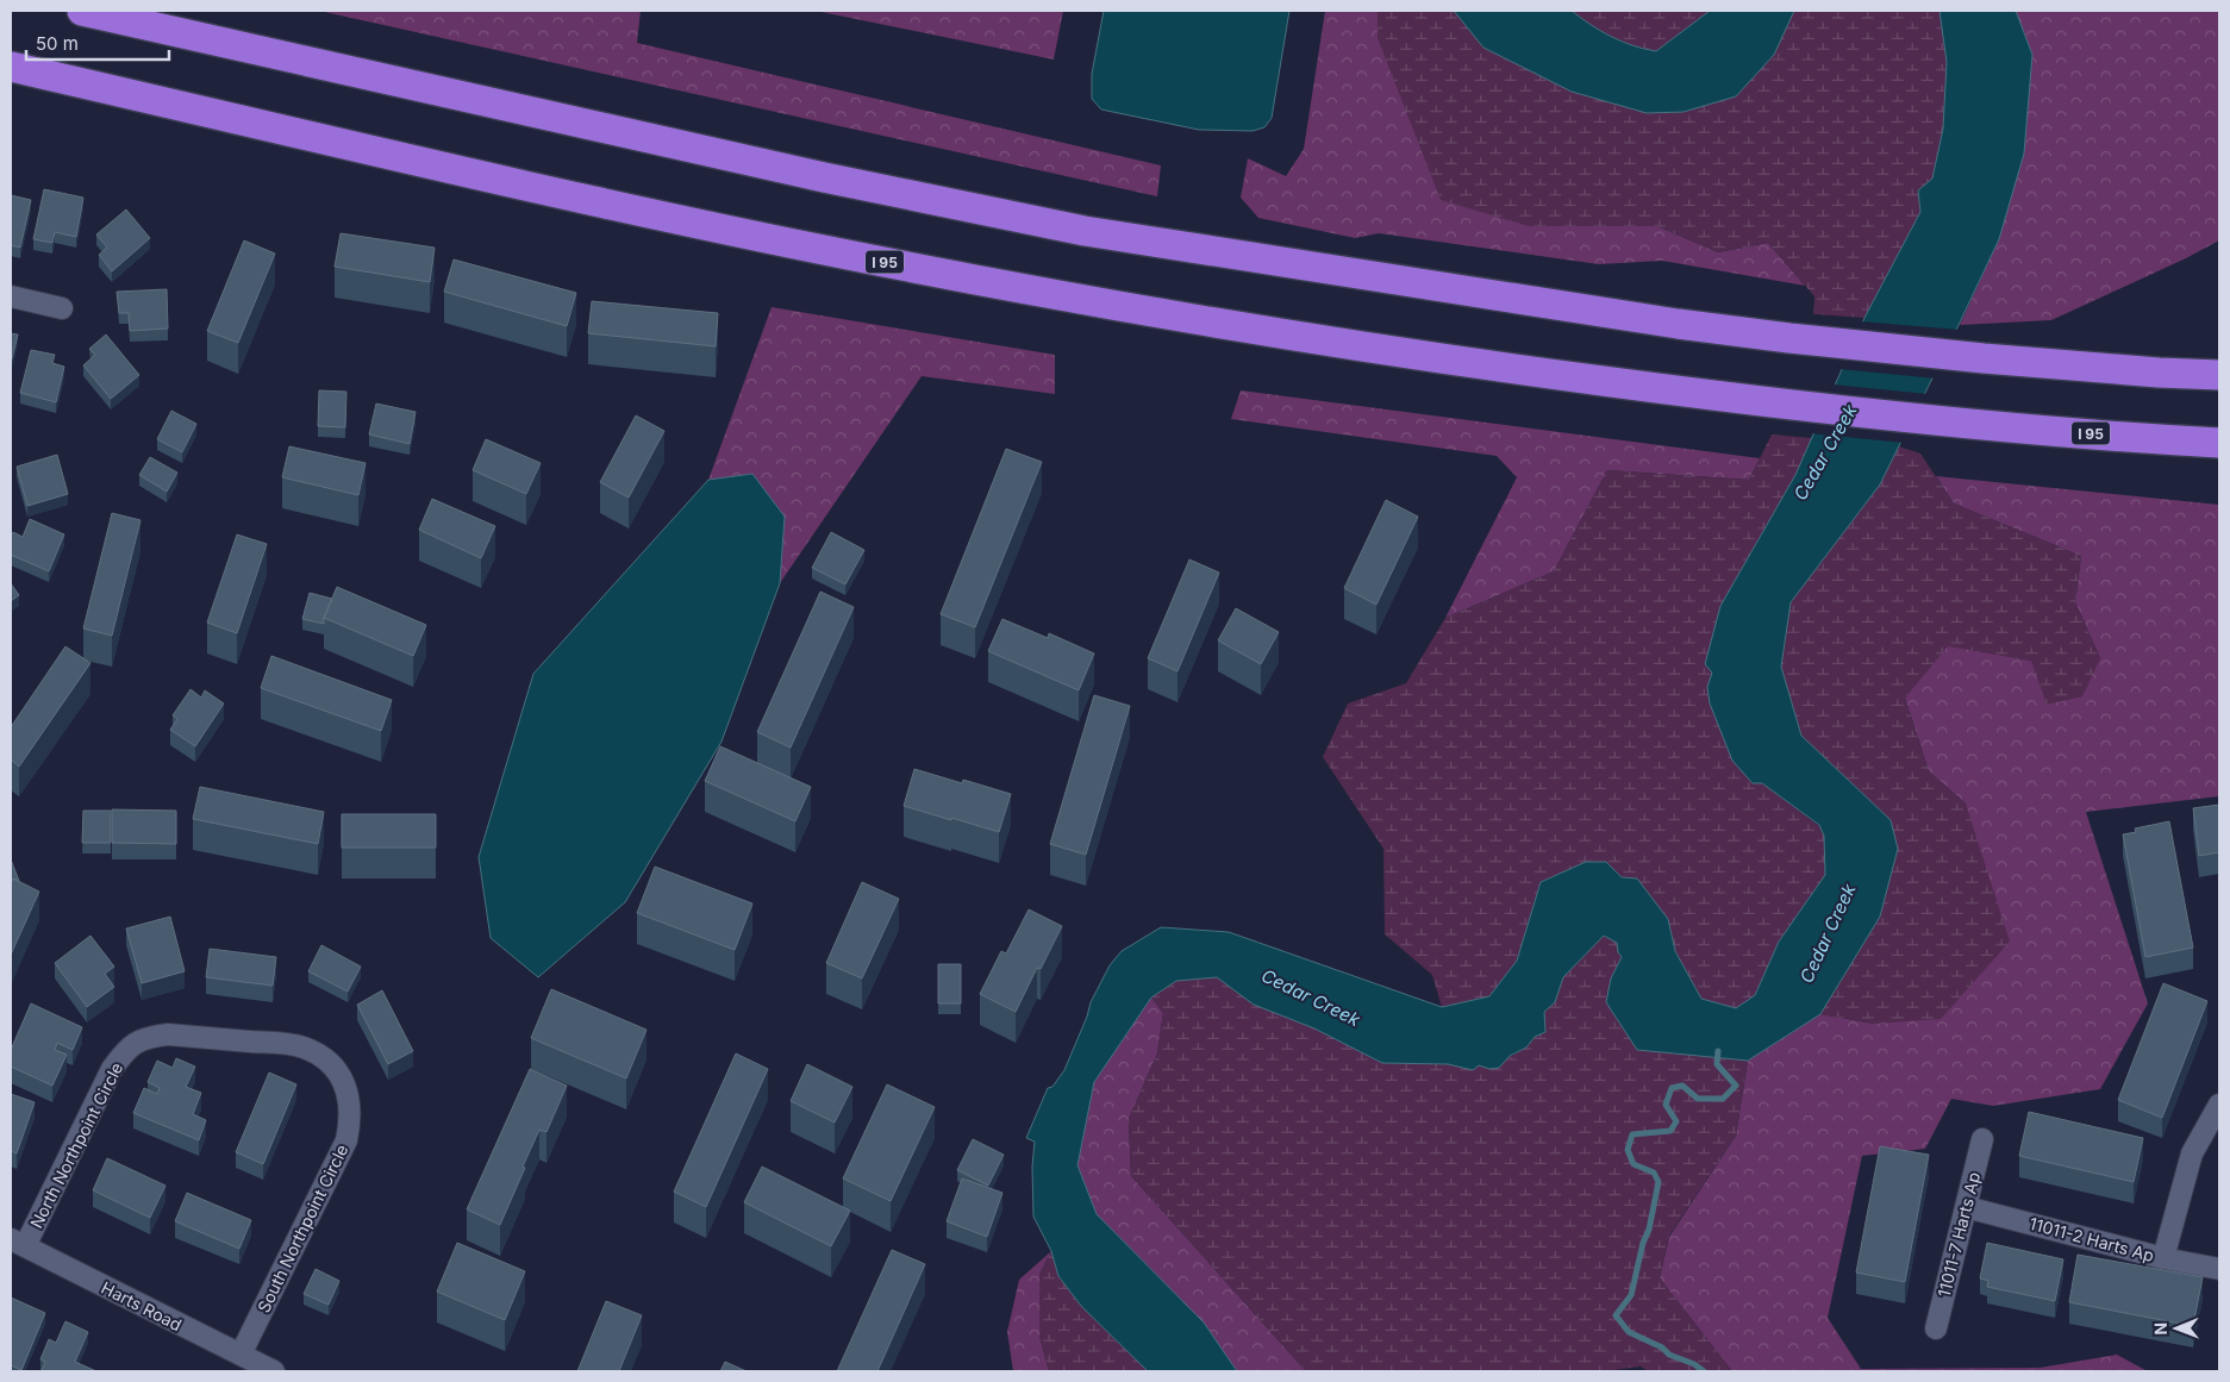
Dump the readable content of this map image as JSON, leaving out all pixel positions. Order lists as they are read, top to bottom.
{
  "streets": {
    "highway": ["I 95"],
    "street": [
      "North Northpoint Circle",
      "South Northpoint Circle",
      "11011-7 Harts Ap",
      "11011-2 Harts Ap",
      "Harts Road"
    ]
  },
  "crossings": [
    ["North Northpoint Circle", "South Northpoint Circle"],
    ["North Northpoint Circle", "Harts Road"],
    ["South Northpoint Circle", "Harts Road"],
    ["11011-7 Harts Ap", "11011-2 Harts Ap"]
  ],
  "water": ["Cedar Creek"],
  "scale_bar": "50 m",
  "north": "left"
}
